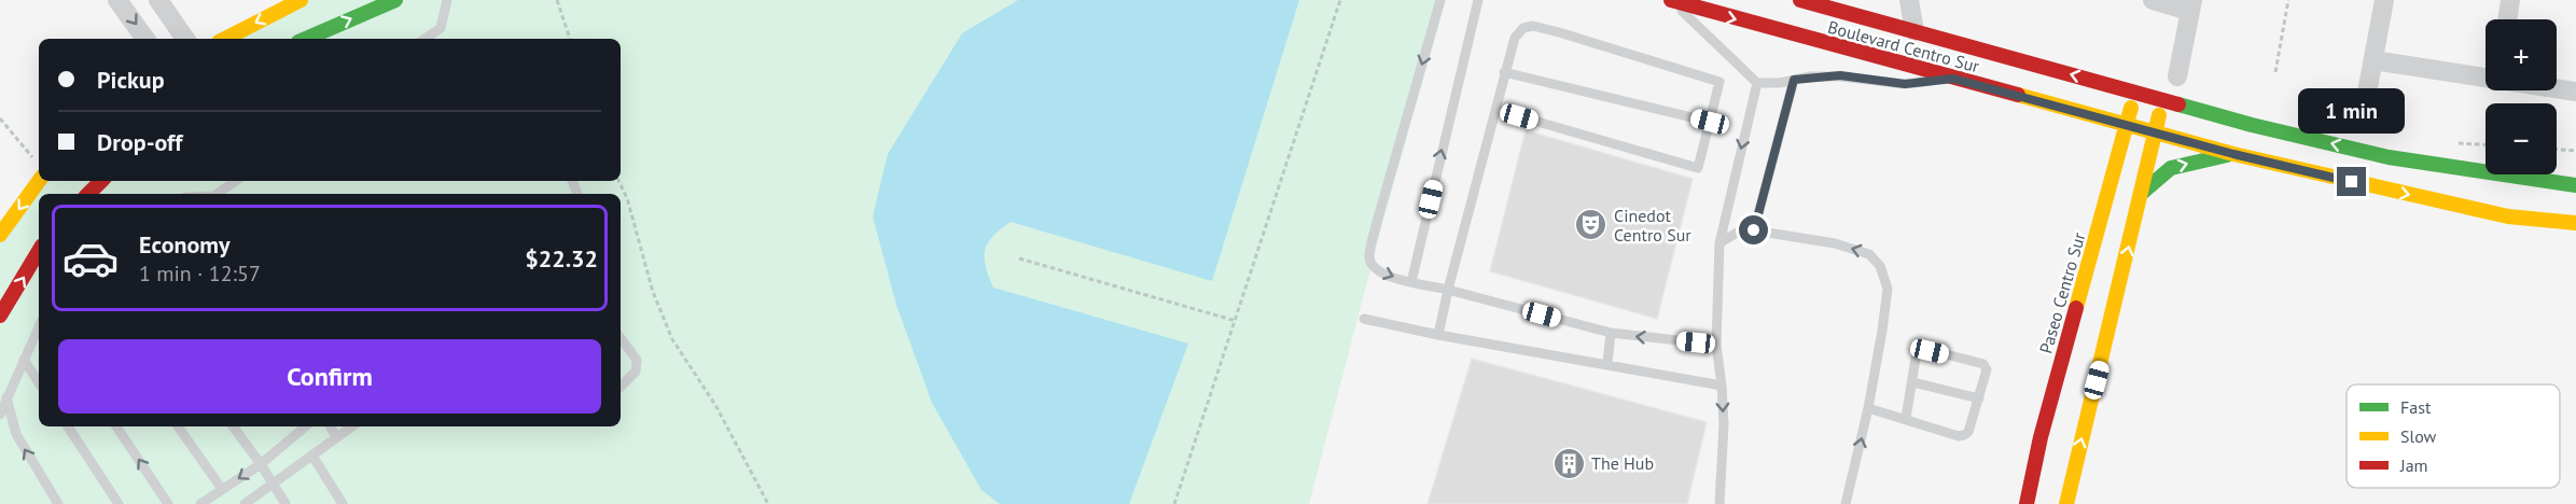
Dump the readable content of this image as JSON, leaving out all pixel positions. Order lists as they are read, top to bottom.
{
  "streets": {
    "street": ["Boulevard Centro Sur", "Paseo Centro Sur"]
  },
  "crossings": [
    ["Boulevard Centro Sur", "Paseo Centro Sur"]
  ],
  "places": {
    "theatre": ["Cinedot Centro Sur"],
    "building": ["The Hub"]
  },
  "legend": ["Fast", "Slow", "Jam"],
  "page": {
    "map_buttons": ["+", "−"],
    "banner": ["Pickup", "Drop-off"],
    "bubble": "1 min",
    "list": [
      {
        "name": "Economy",
        "note": "1 min · 12:57",
        "value": "$22.32"
      }
    ],
    "buttons": "Confirm"
  }
}
